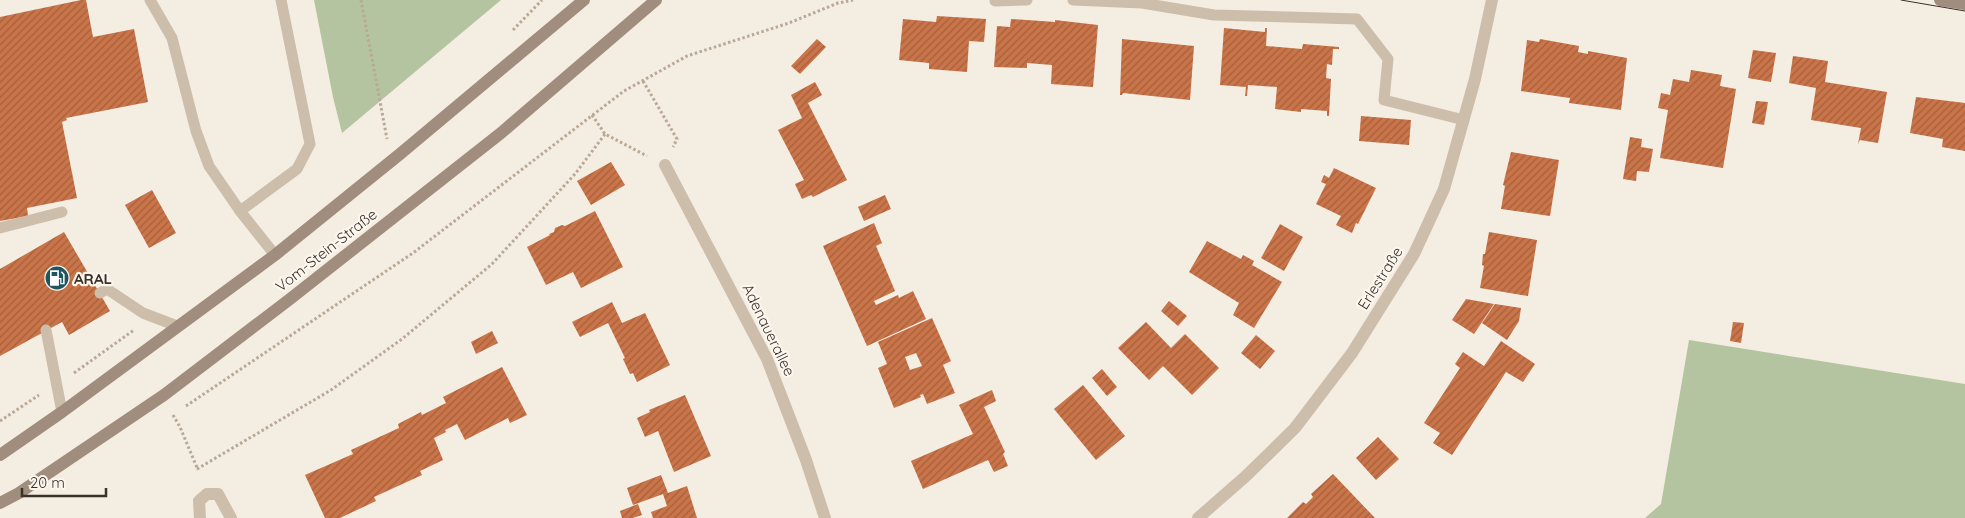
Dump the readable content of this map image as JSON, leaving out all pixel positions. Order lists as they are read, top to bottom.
{
  "streets": {
    "main road": ["Vom-Stein-Straße"],
    "street": ["Erlestraße", "Adenauerallee"]
  },
  "places": {
    "fuel station": ["ARAL"]
  },
  "scale_bar": "20 m"
}
